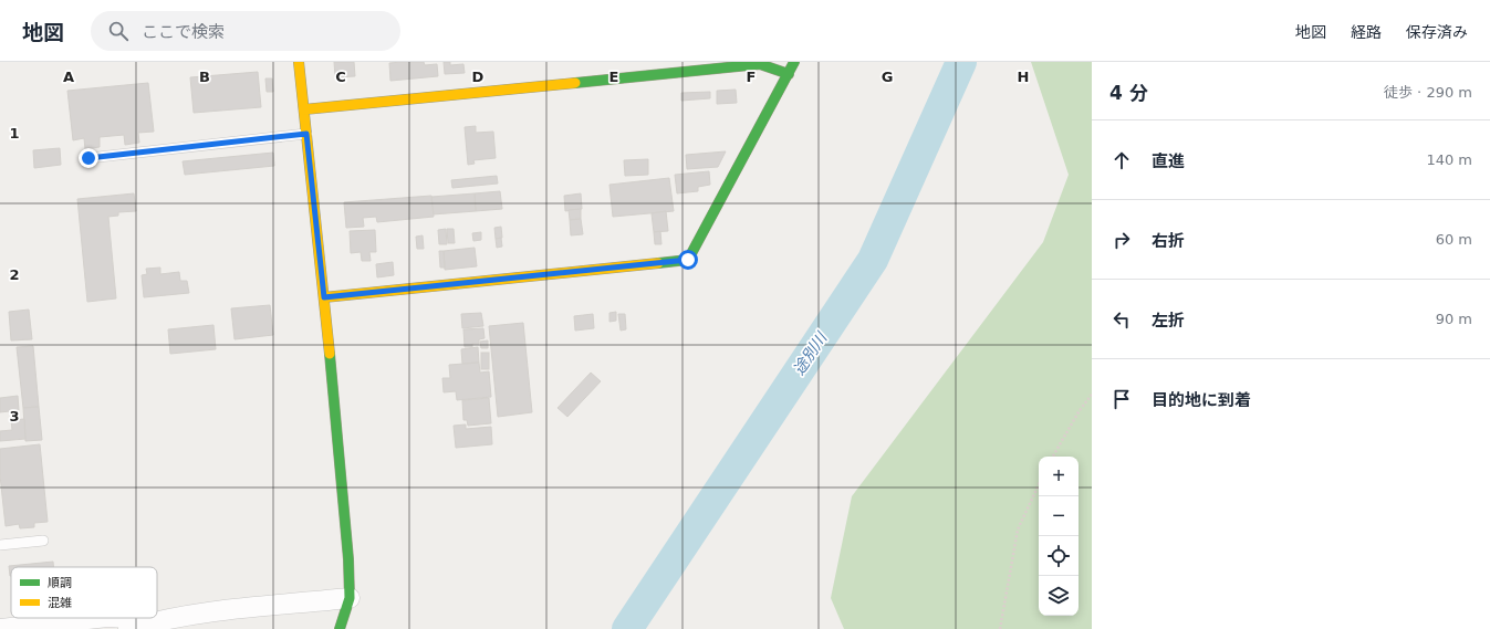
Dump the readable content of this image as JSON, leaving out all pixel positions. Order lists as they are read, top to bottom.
{
  "water": ["途別川"],
  "legend": ["順調", "混雑"],
  "page": {
    "header": "地図",
    "search": "ここで検索",
    "nav": ["地図", "経路", "保存済み"],
    "heading": ["4 分", "徒歩 · 290 m"],
    "list": [
      ["直進", "140 m"],
      ["右折", "60 m"],
      ["左折", "90 m"],
      "目的地に到着"
    ],
    "map_buttons": ["+", "−"]
  },
  "grid": {
    "columns": [
      "A",
      "B",
      "C",
      "D",
      "E",
      "F",
      "G",
      "H"
    ],
    "rows": ["1", "2", "3"]
  }
}
